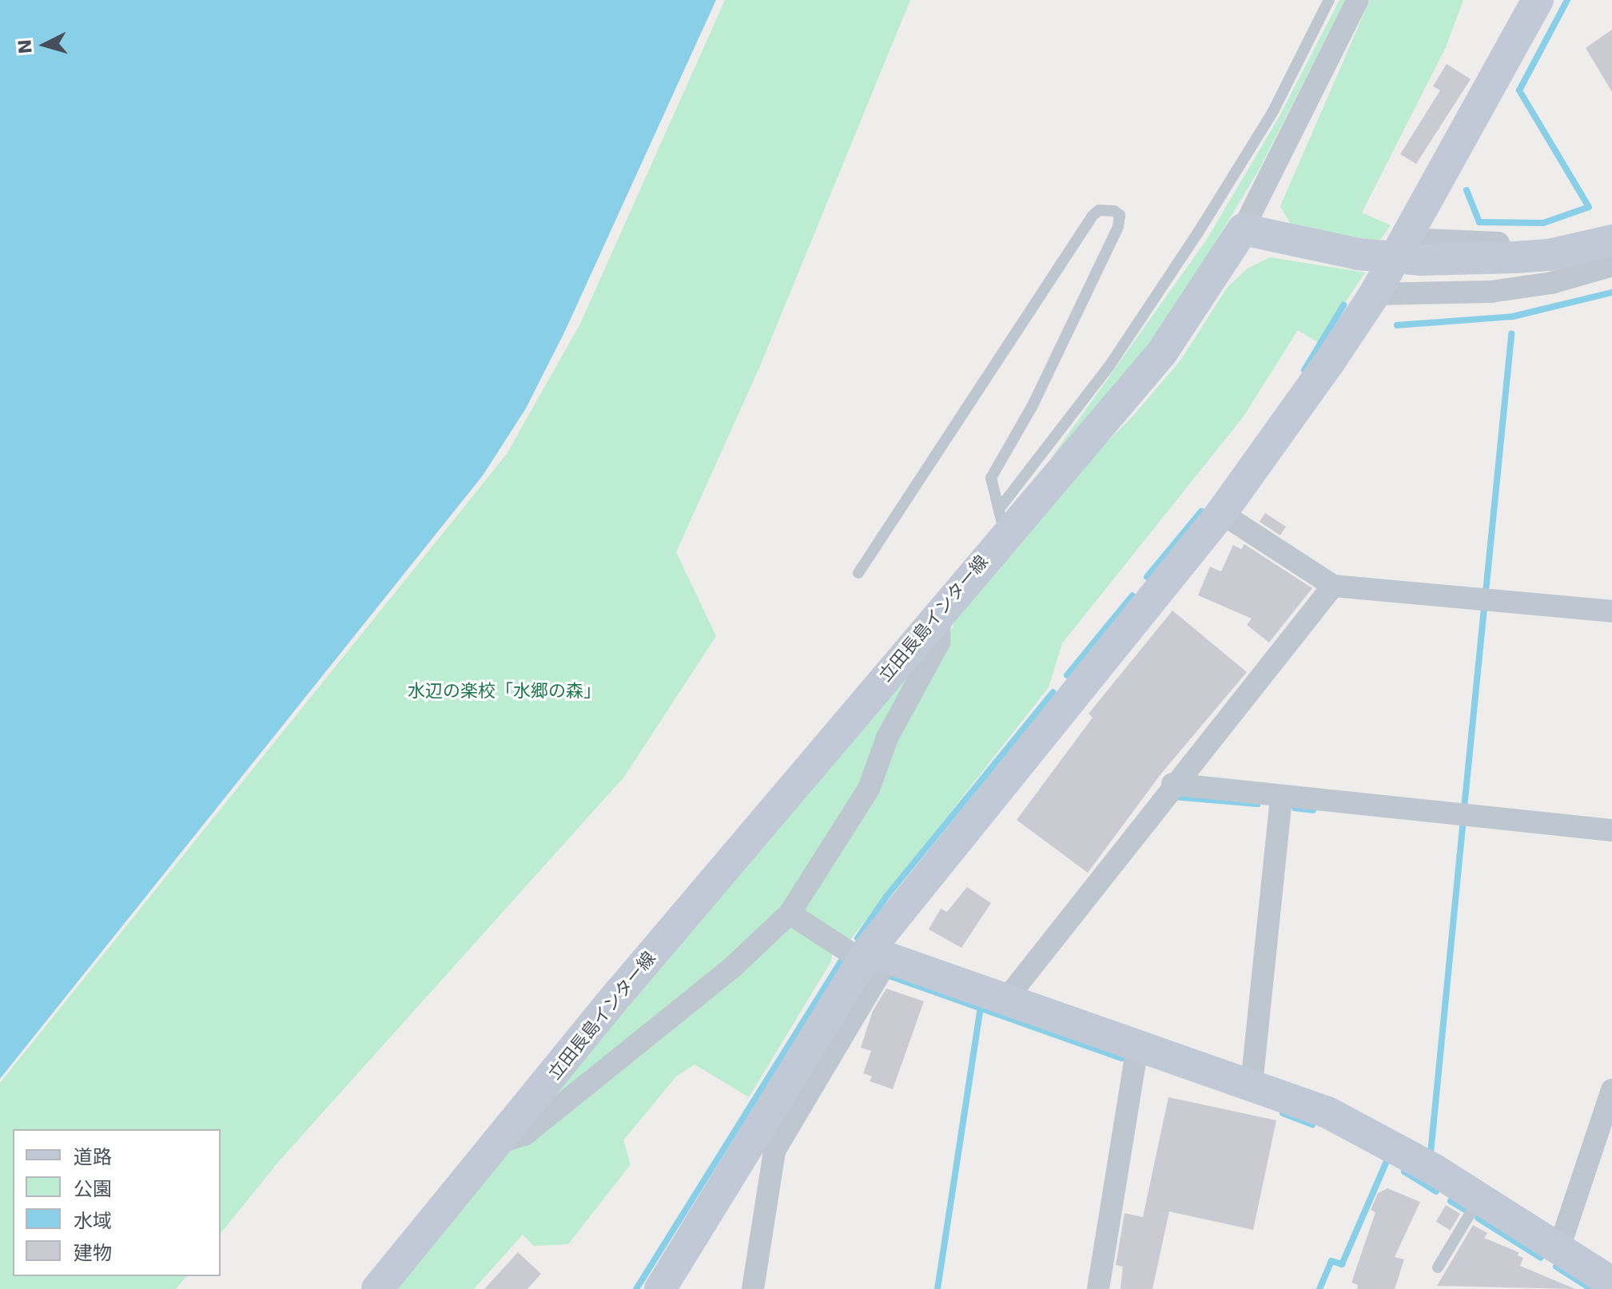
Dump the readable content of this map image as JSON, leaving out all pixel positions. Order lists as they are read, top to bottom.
{
  "streets": {
    "street": ["立田長島インター線"]
  },
  "parks": ["水辺の楽校「水郷の森」"],
  "legend": [
    "道路",
    "公園",
    "水域",
    "建物"
  ],
  "north": "left"
}
